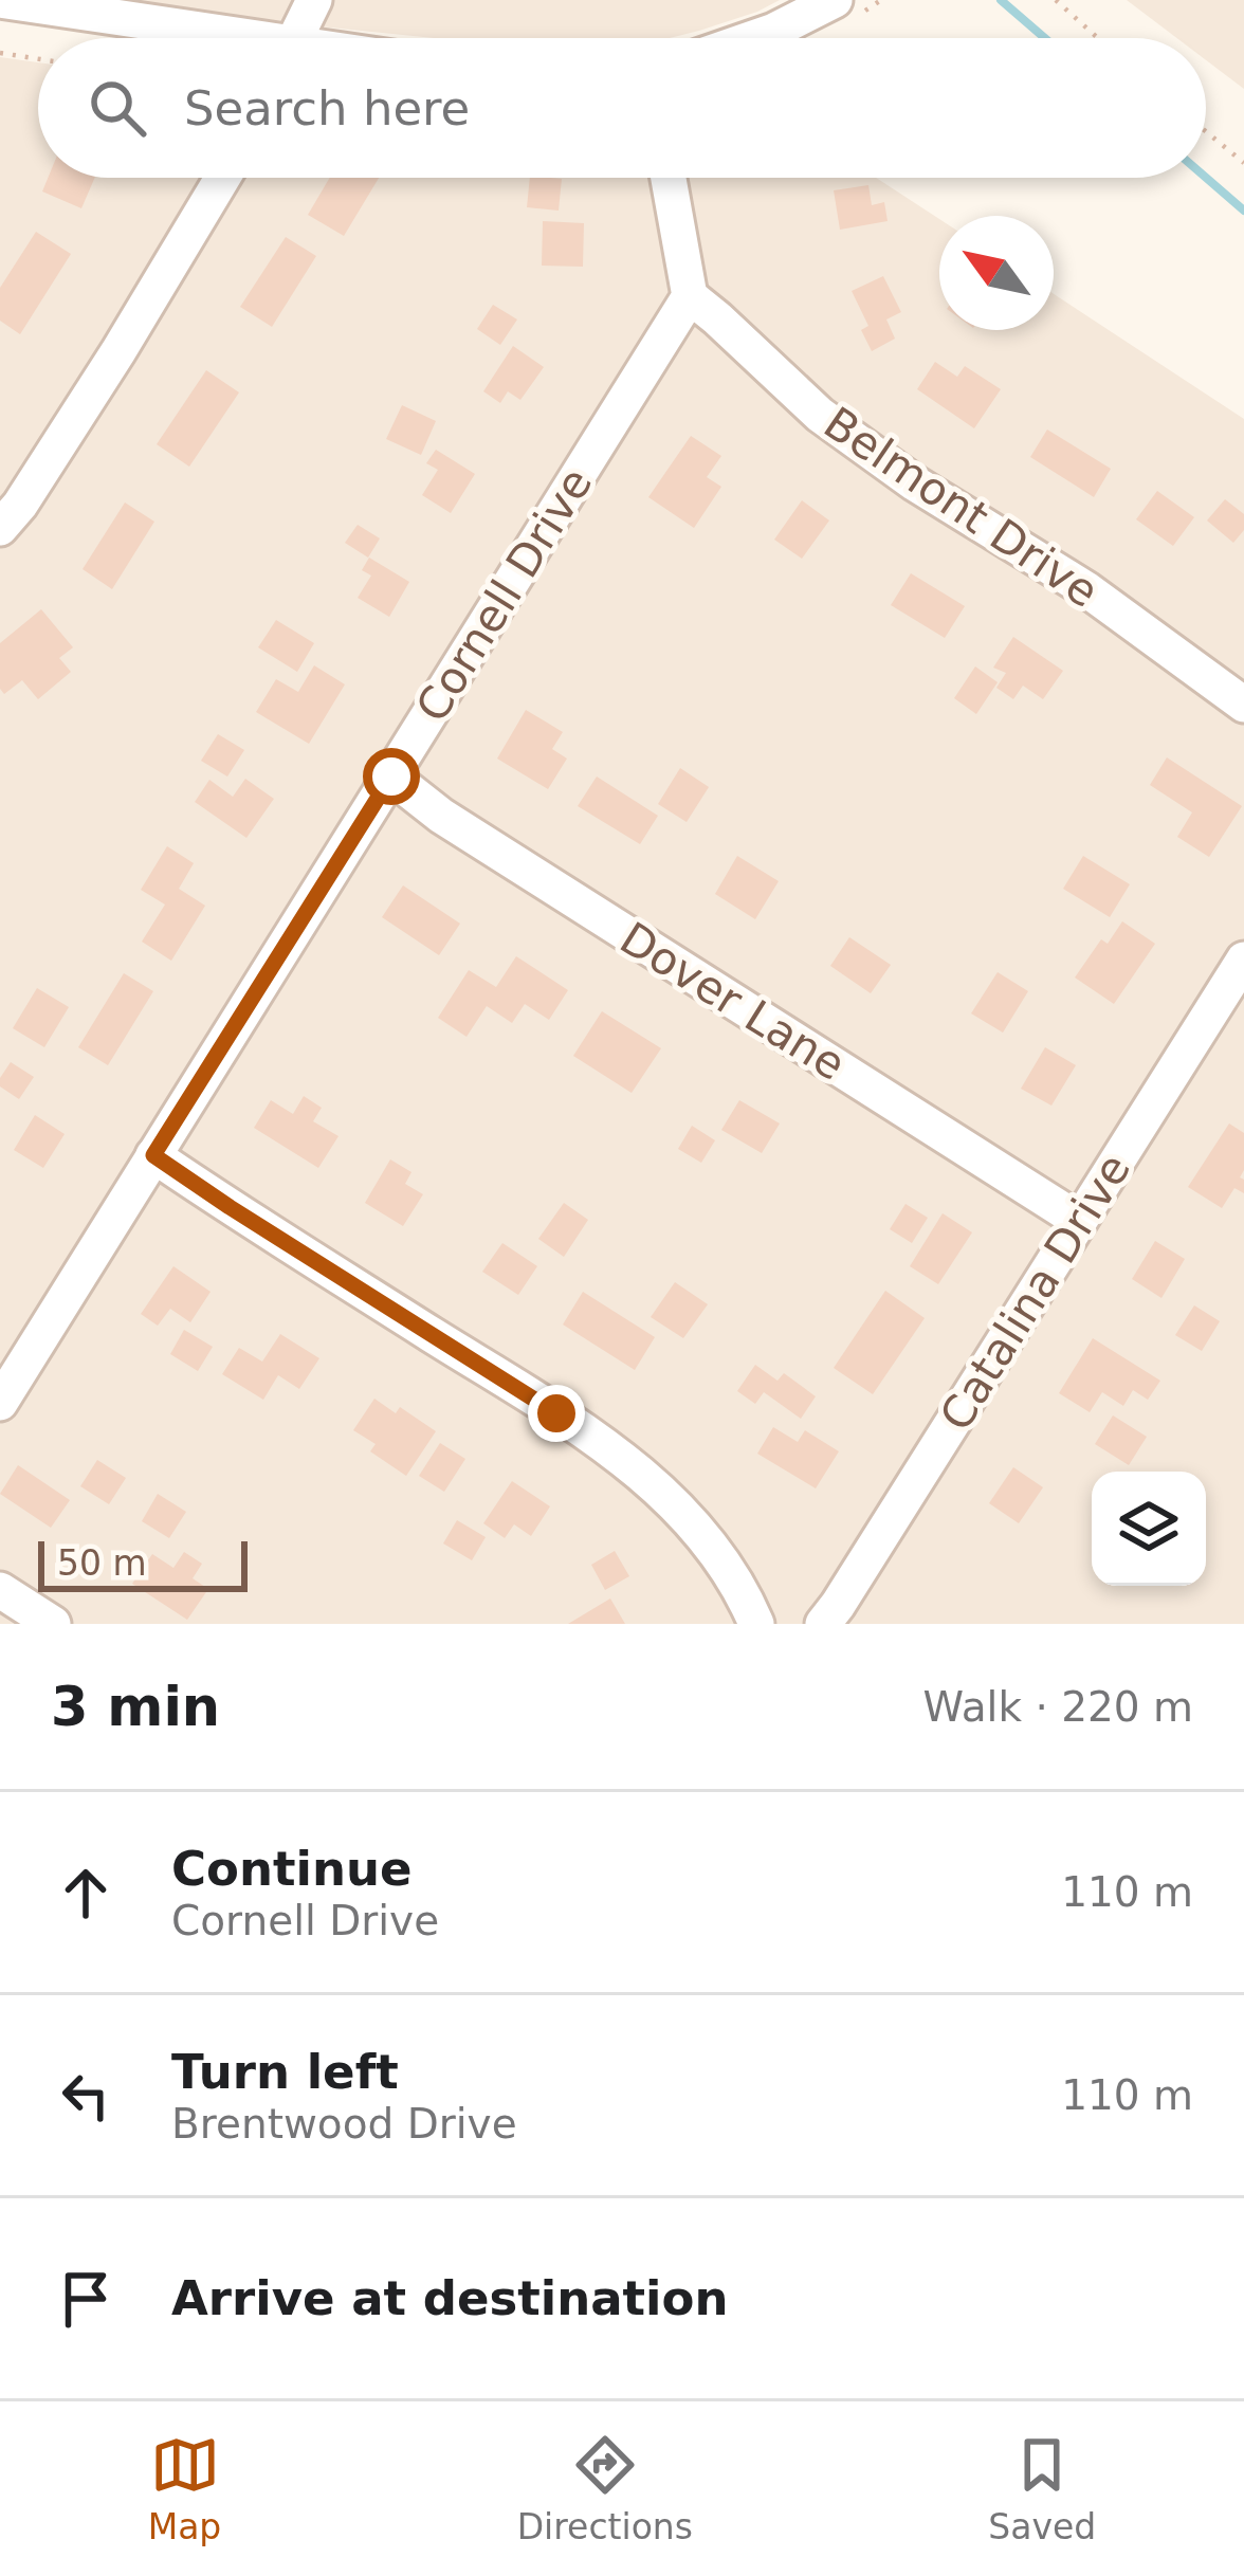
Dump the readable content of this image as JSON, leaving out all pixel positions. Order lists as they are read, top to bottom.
{
  "streets": {
    "street": [
      "Belmont Drive",
      "Cornell Drive",
      "Dover Lane",
      "Catalina Drive"
    ]
  },
  "crossings": [
    ["Belmont Drive", "Cornell Drive"],
    ["Cornell Drive", "Dover Lane"],
    ["Dover Lane", "Catalina Drive"]
  ],
  "scale_bar": "50 m",
  "north": "top left",
  "page": {
    "search": "Search here",
    "scale": "50 m",
    "heading": ["3 min", "Walk · 220 m"],
    "list": [
      ["Continue", "Cornell Drive", "110 m"],
      ["Turn left", "Brentwood Drive", "110 m"],
      "Arrive at destination"
    ],
    "nav": ["Map", "Directions", "Saved"]
  }
}
